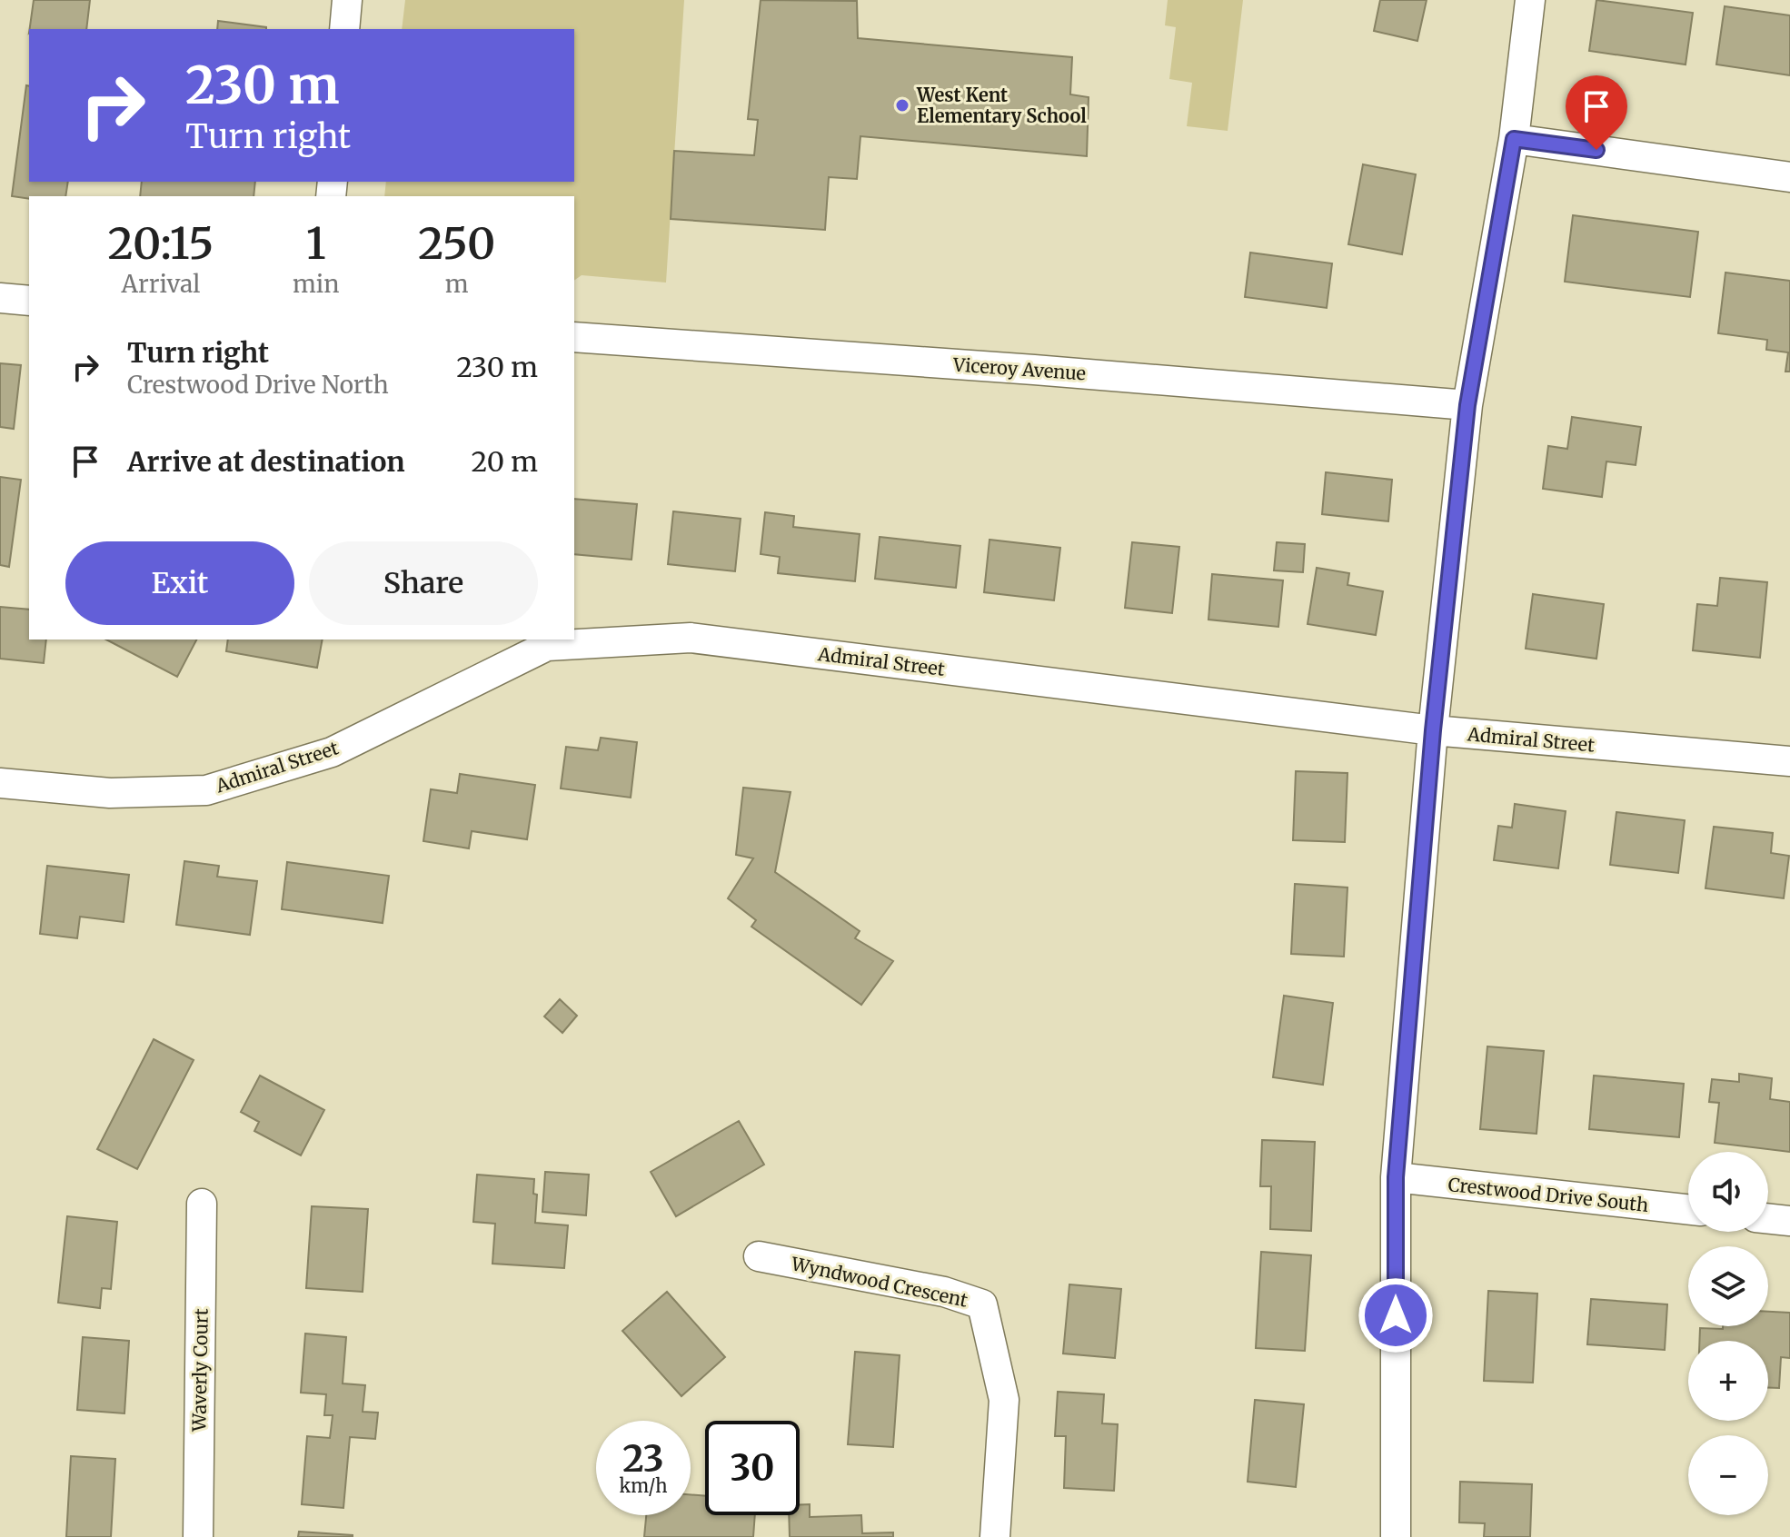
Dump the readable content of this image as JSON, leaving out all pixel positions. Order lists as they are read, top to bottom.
{
  "streets": {
    "street": [
      "Viceroy Avenue",
      "Admiral Street",
      "Crestwood Drive South",
      "Wyndwood Crescent",
      "Waverly Court"
    ]
  },
  "places": ["West Kent Elementary School"],
  "page": {
    "turn": ["230 m", "Turn right"],
    "eta": [
      "20:15",
      "Arrival",
      "1",
      "min",
      "250",
      "m"
    ],
    "list": [
      {
        "name": "Turn right",
        "note": "Crestwood Drive North",
        "value": "230 m"
      },
      {
        "name": "Arrive at destination",
        "value": "20 m"
      }
    ],
    "buttons": ["Exit", "Share"],
    "map_buttons": ["+", "−"],
    "speed": "23 km/h",
    "limit": "30"
  }
}
